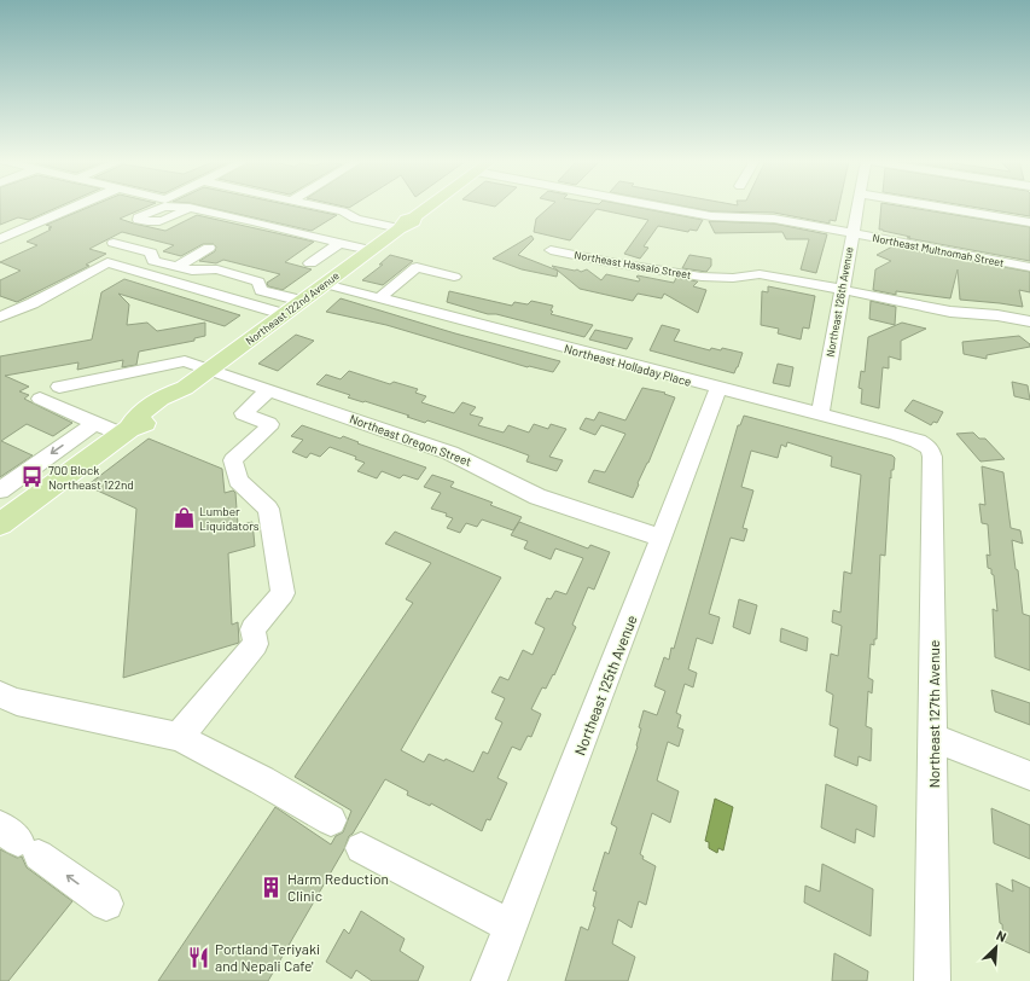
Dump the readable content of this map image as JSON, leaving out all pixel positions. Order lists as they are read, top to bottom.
{
  "streets": {
    "main road": ["Northeast 122nd Avenue"],
    "street": [
      "Northeast Multnomah Street",
      "Northeast Hassalo Street",
      "Northeast 126th Avenue",
      "Northeast Holladay Place",
      "Northeast Oregon Street",
      "Northeast 125th Avenue",
      "Northeast 127th Avenue"
    ]
  },
  "crossings": [
    ["Northeast Multnomah Street", "Northeast 126th Avenue"],
    ["Northeast Hassalo Street", "Northeast 126th Avenue"],
    ["Northeast 126th Avenue", "Northeast Holladay Place"],
    ["Northeast 122nd Avenue", "Northeast Holladay Place"],
    ["Northeast 122nd Avenue", "Northeast Oregon Street"],
    ["Northeast Holladay Place", "Northeast 125th Avenue"],
    ["Northeast Holladay Place", "Northeast 127th Avenue"],
    ["Northeast Oregon Street", "Northeast 125th Avenue"]
  ],
  "places": {
    "bus stop": ["700 Block Northeast 122nd"],
    "shop": ["Lumber Liquidators"],
    "building": ["Harm Reduction Clinic"],
    "restaurant": ["Portland Teriyaki and Nepali Cafe'"]
  },
  "north": "top right"
}
